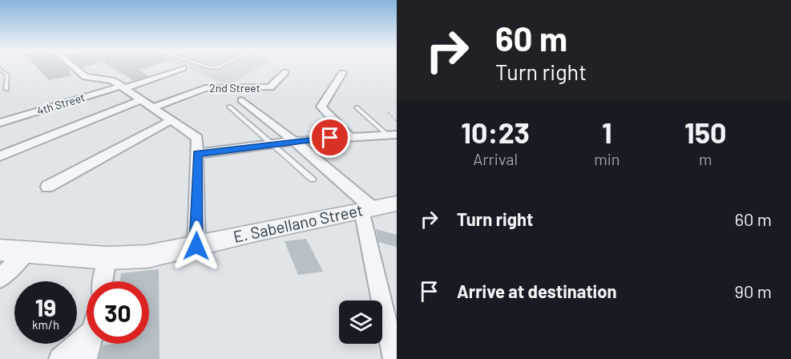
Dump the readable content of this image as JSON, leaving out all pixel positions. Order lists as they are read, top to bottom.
{
  "streets": {
    "street": ["2nd Street", "4th Street", "E. Sabellano Street"]
  },
  "page": {
    "turn": ["60 m", "Turn right"],
    "eta": [
      "10:23",
      "Arrival",
      "1",
      "min",
      "150",
      "m"
    ],
    "list": [
      {
        "name": "Turn right",
        "value": "60 m"
      },
      {
        "name": "Arrive at destination",
        "value": "90 m"
      }
    ],
    "speed": "19 km/h",
    "limit": "30"
  }
}
